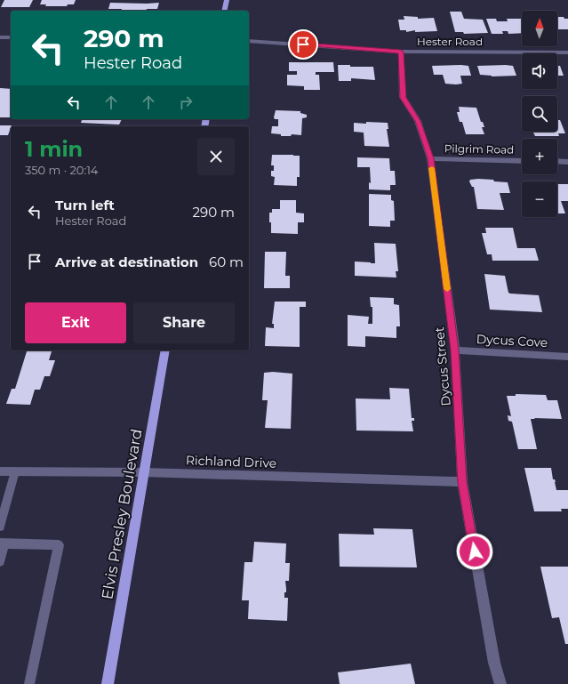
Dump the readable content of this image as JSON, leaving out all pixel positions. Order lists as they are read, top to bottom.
{
  "streets": {
    "main road": ["Elvis Presley Boulevard"],
    "street": [
      "Hester Road",
      "Pilgrim Road",
      "Dycus Cove",
      "Dycus Street",
      "Richland Drive"
    ]
  },
  "crossings": [
    ["Hester Road", "Dycus Street"],
    ["Pilgrim Road", "Dycus Street"],
    ["Dycus Cove", "Dycus Street"],
    ["Dycus Street", "Richland Drive"],
    ["Richland Drive", "Elvis Presley Boulevard"]
  ],
  "north": "top",
  "page": {
    "map_buttons": ["+", "−"],
    "turn": ["290 m", "Hester Road"],
    "heading": ["1 min", "350 m · 20:14"],
    "list": [
      {
        "name": "Turn left",
        "note": "Hester Road",
        "value": "290 m"
      },
      {
        "name": "Arrive at destination",
        "value": "60 m"
      }
    ],
    "buttons": ["Exit", "Share"]
  }
}
